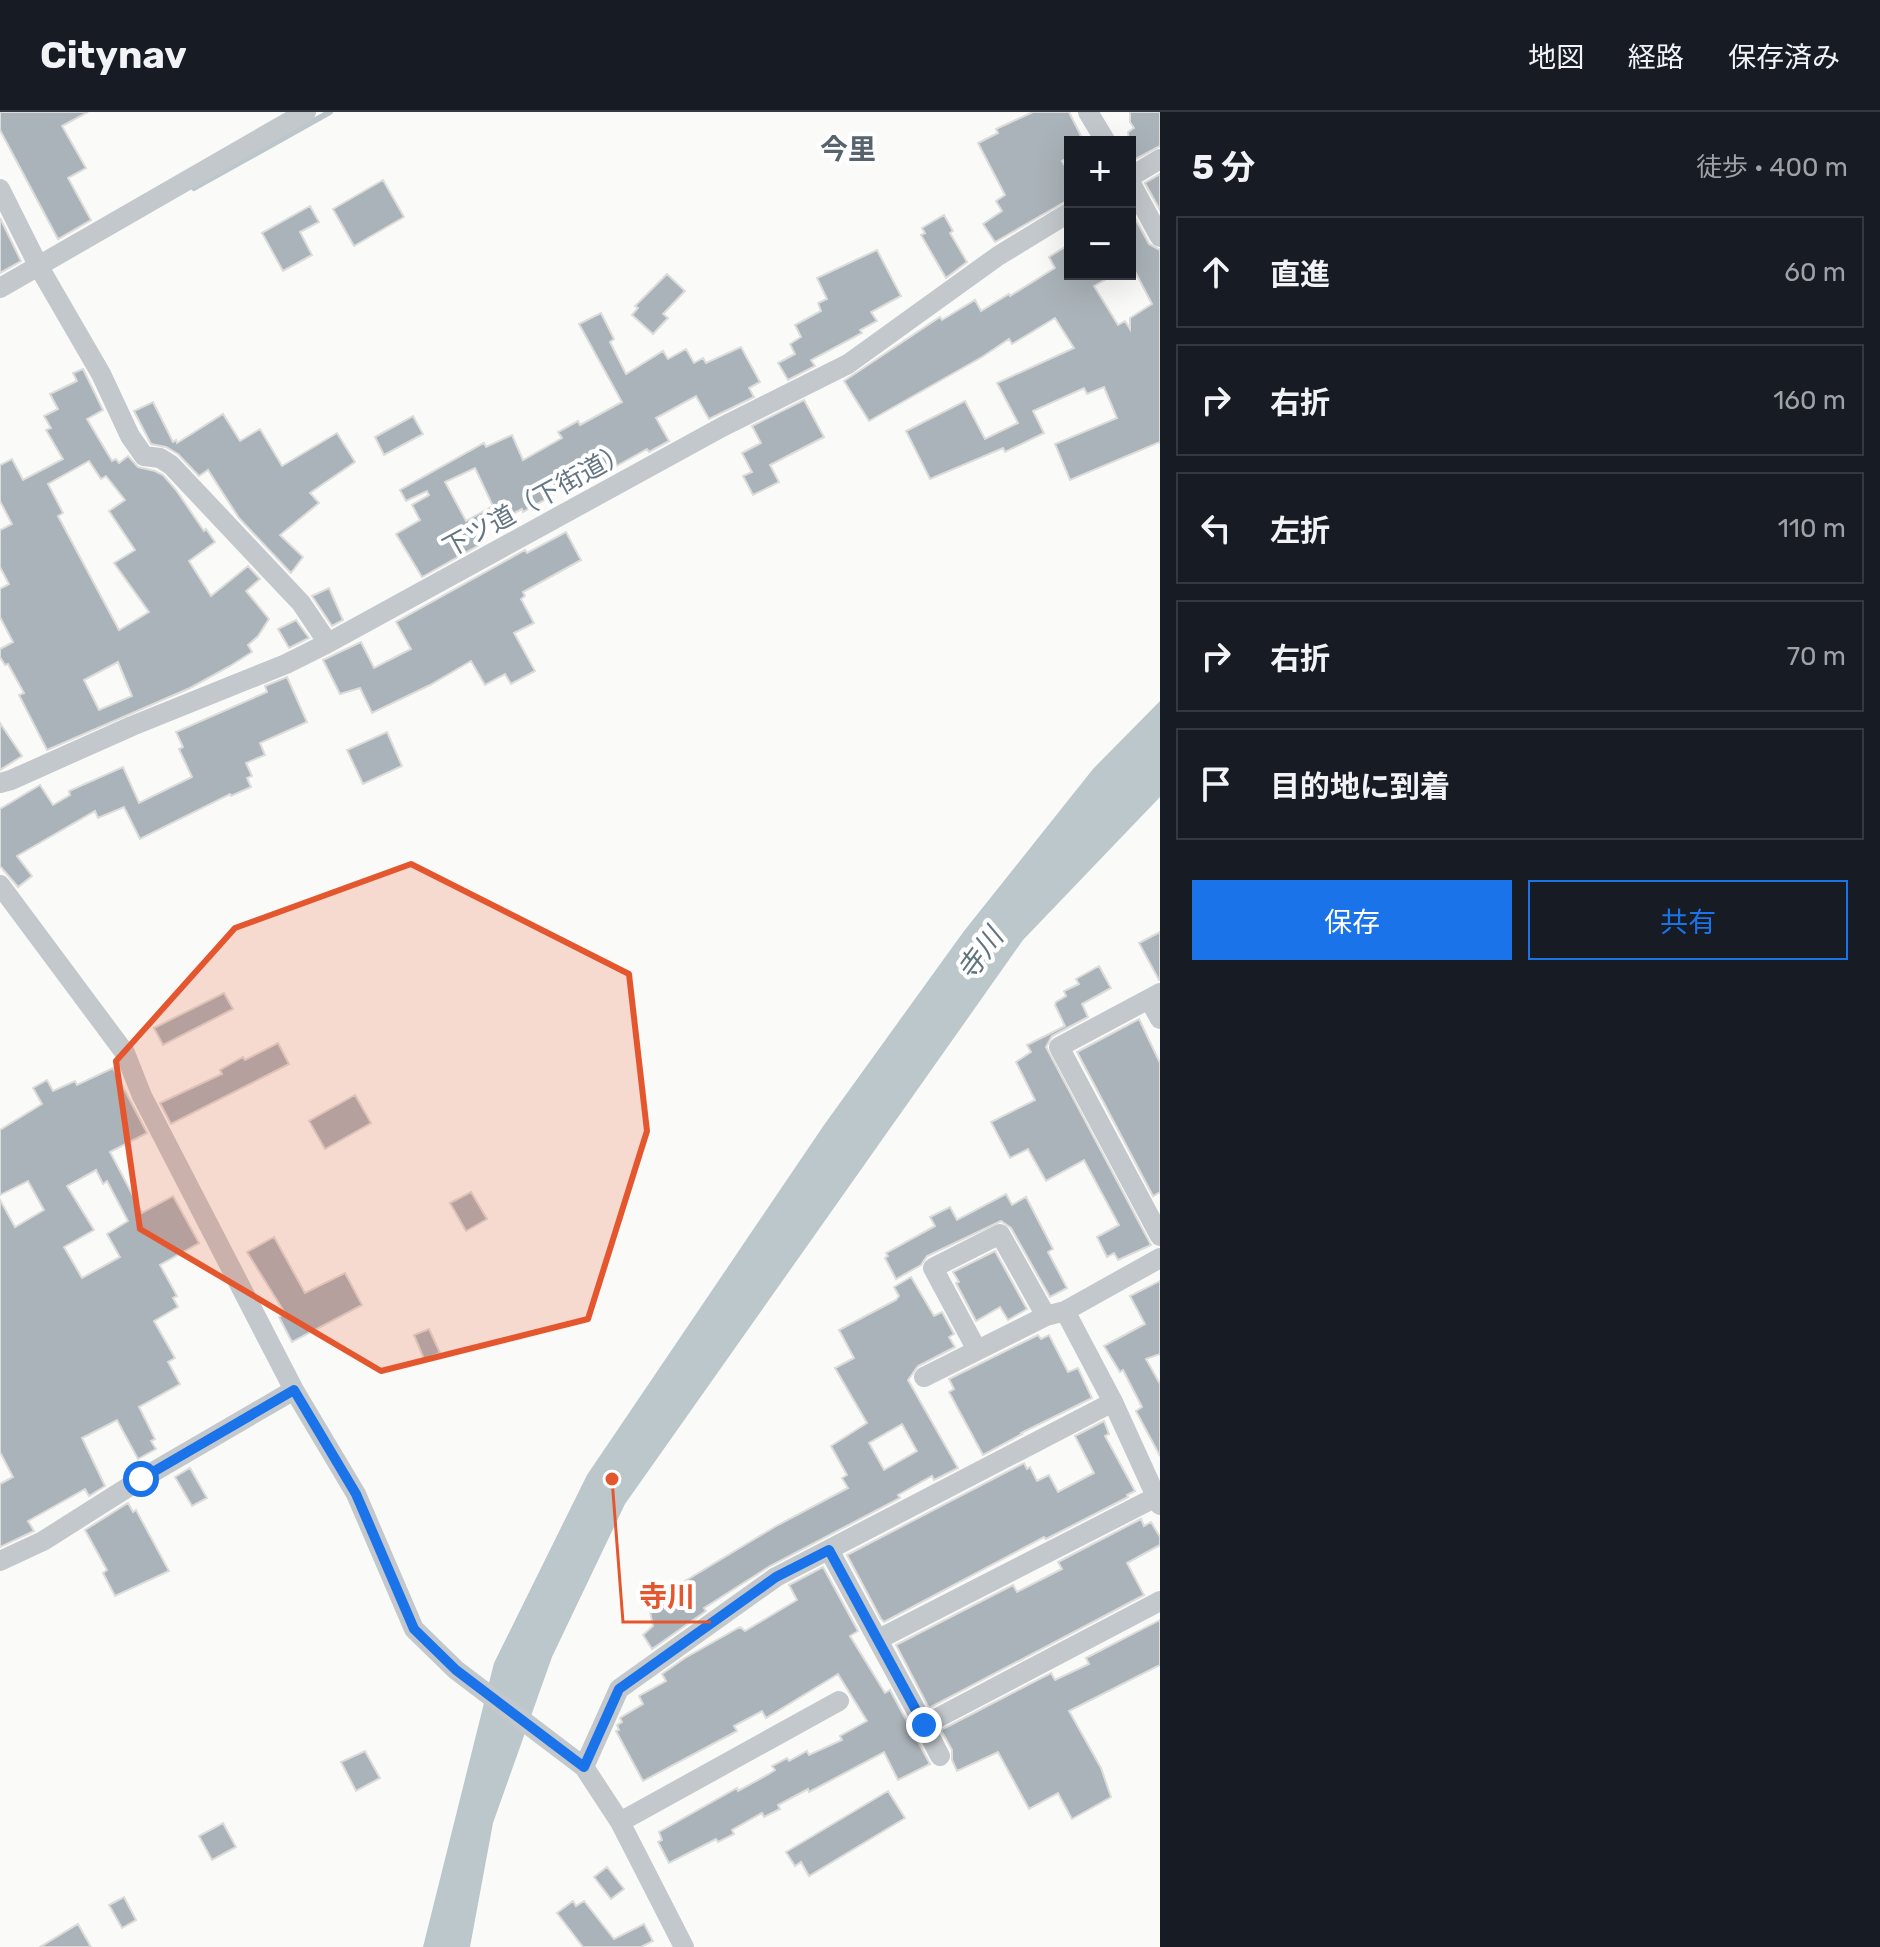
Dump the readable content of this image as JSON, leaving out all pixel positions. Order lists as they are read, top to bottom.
{
  "streets": {
    "street": ["下ツ道（下街道）"]
  },
  "districts": ["今里"],
  "water": ["寺川"],
  "places": ["寺川"],
  "page": {
    "header": "Citynav",
    "nav": ["地図", "経路", "保存済み"],
    "heading": ["5 分", "徒歩 · 400 m"],
    "map_buttons": ["+", "−"],
    "list": [
      ["直進", "60 m"],
      ["右折", "160 m"],
      ["左折", "110 m"],
      ["右折", "70 m"],
      "目的地に到着"
    ],
    "buttons": ["保存", "共有"]
  }
}
